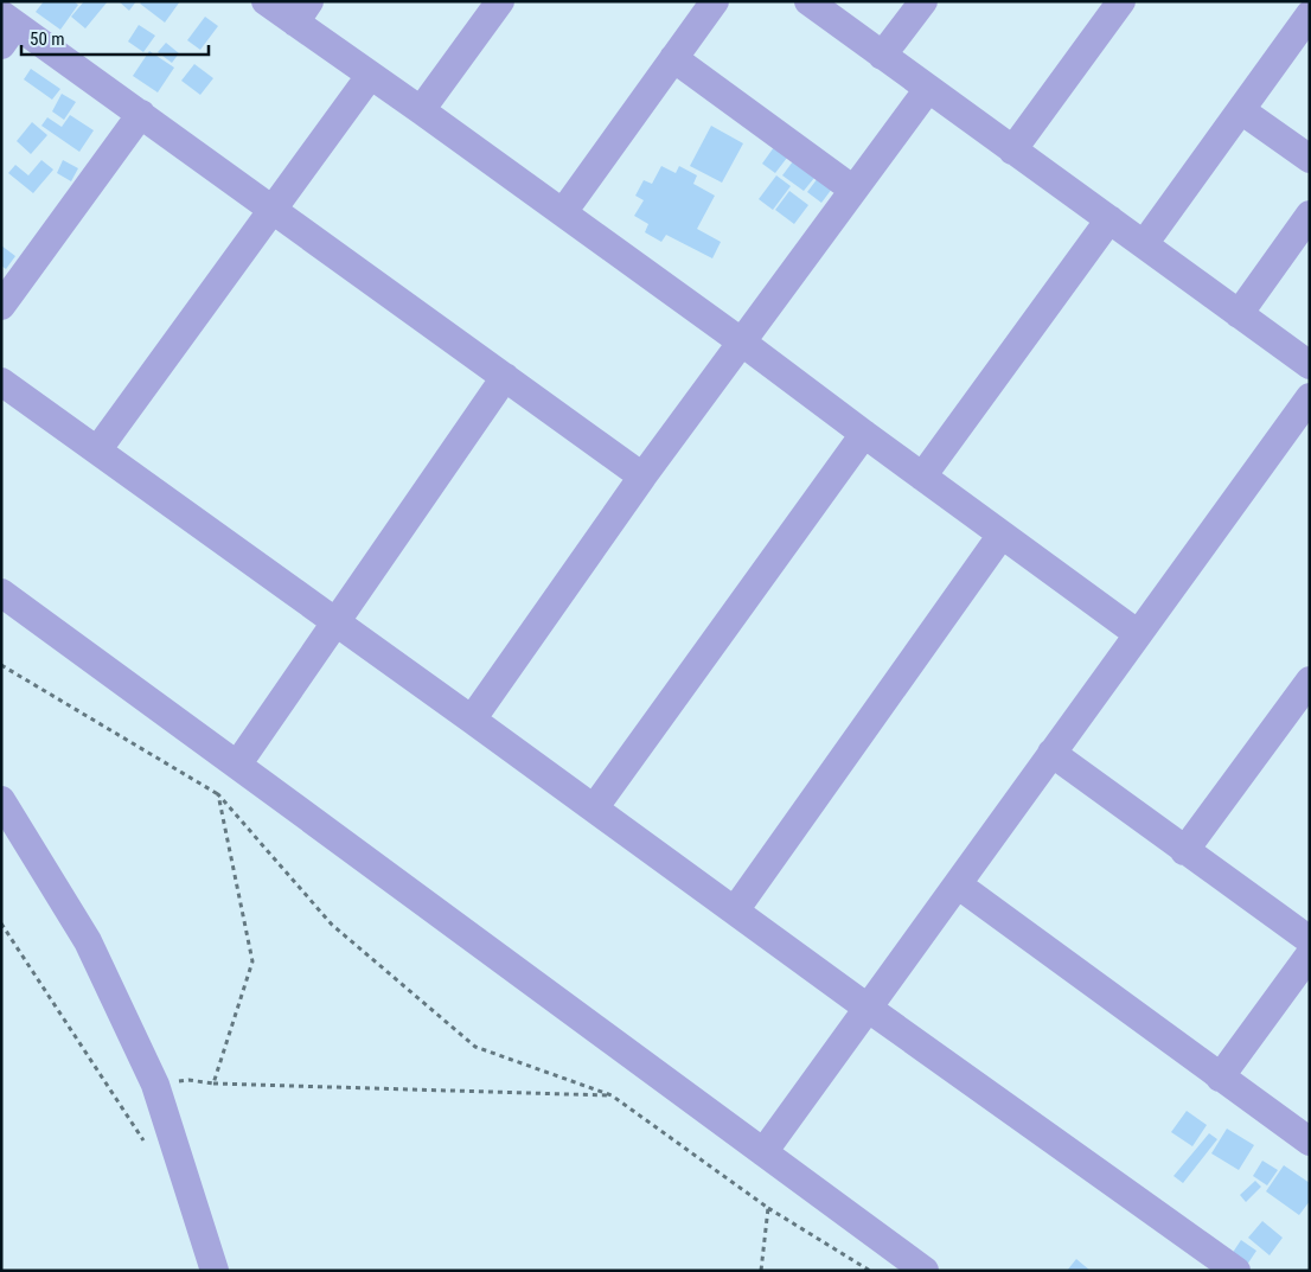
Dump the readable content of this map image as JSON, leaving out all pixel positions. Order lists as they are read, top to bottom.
{
  "scale_bar": "50 m"
}
